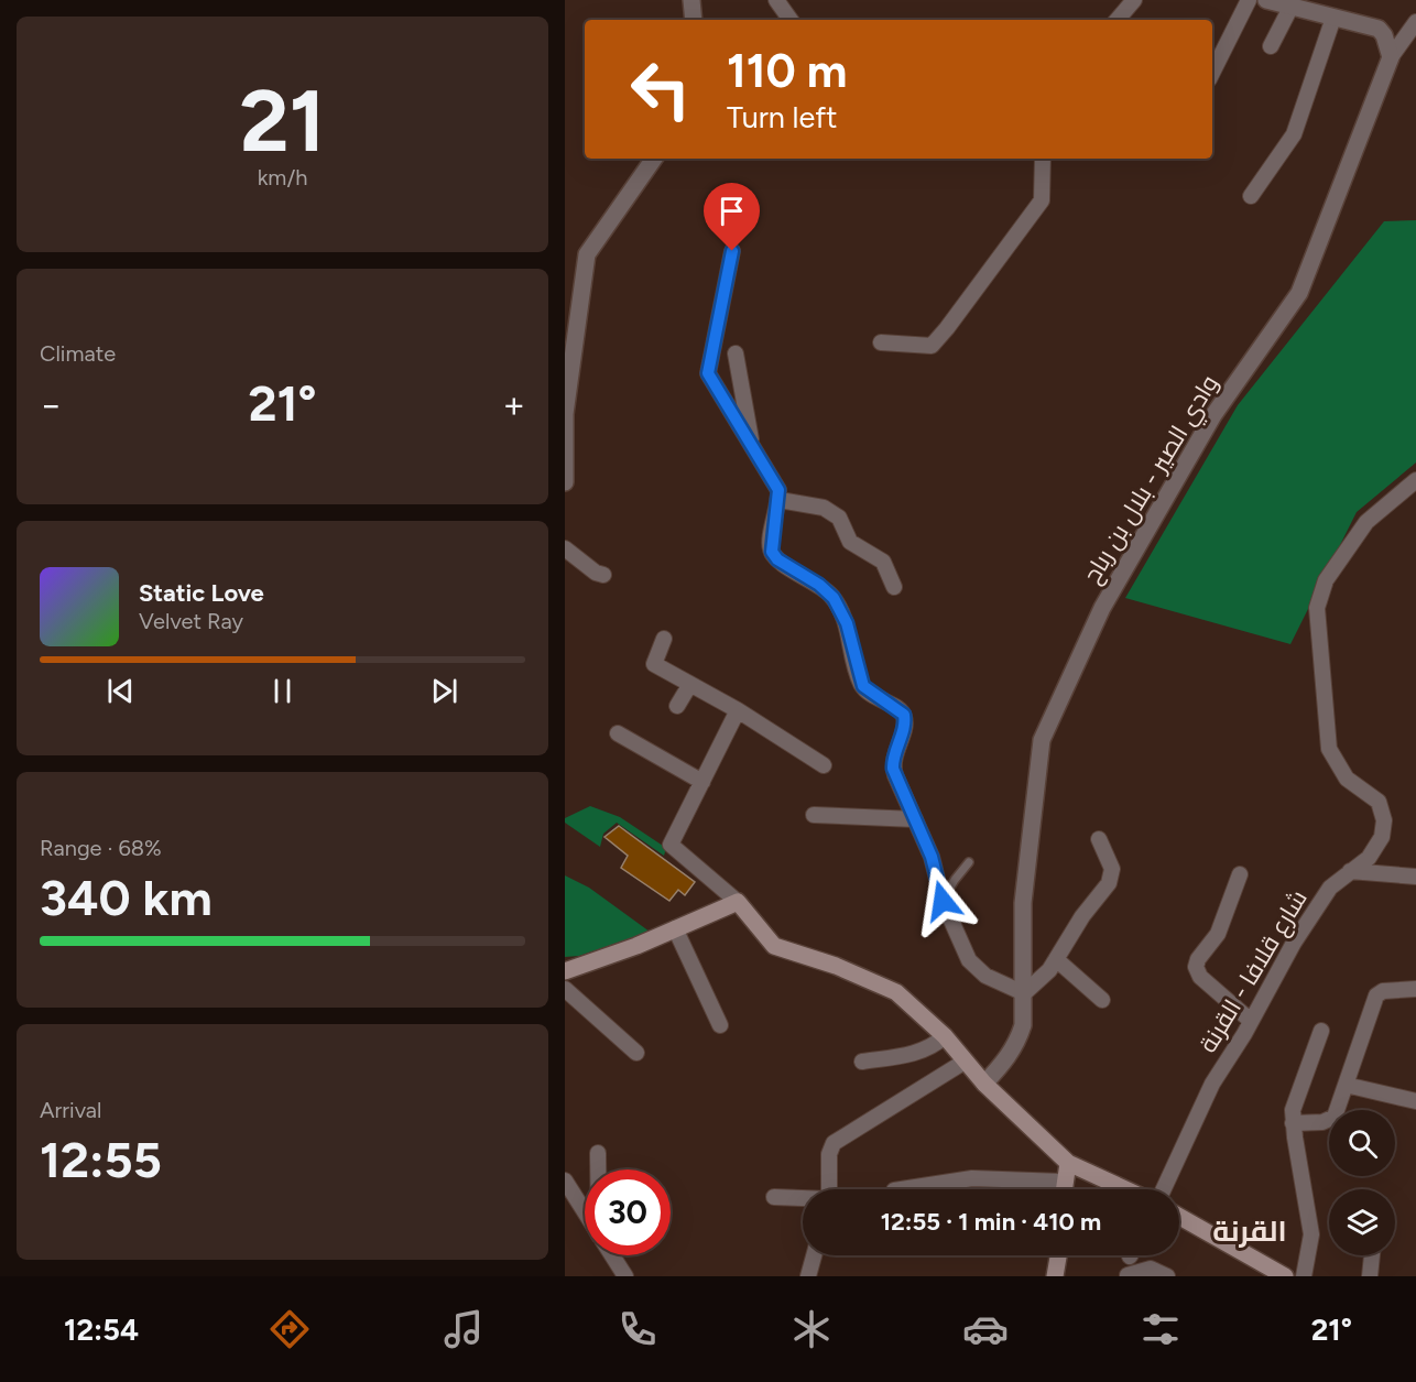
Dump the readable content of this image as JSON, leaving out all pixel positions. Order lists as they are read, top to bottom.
{
  "streets": {
    "street": ["وادي الصير - بلال بن رباح", "شارع قلافا - القرنة"]
  },
  "districts": ["القرنة"],
  "page": {
    "tile": [
      ["21", "km/h"],
      "Climate",
      ["Range · 68%", "340 km"],
      ["Arrival", "12:55"]
    ],
    "turn": ["110 m", "Turn left"],
    "heat": ["−", "21°", "+"],
    "song": ["Static Love", "Velvet Ray"],
    "limit": "30",
    "trip": "12:55 · 1 min · 410 m",
    "tabs": ["12:54", "21°"]
  }
}
